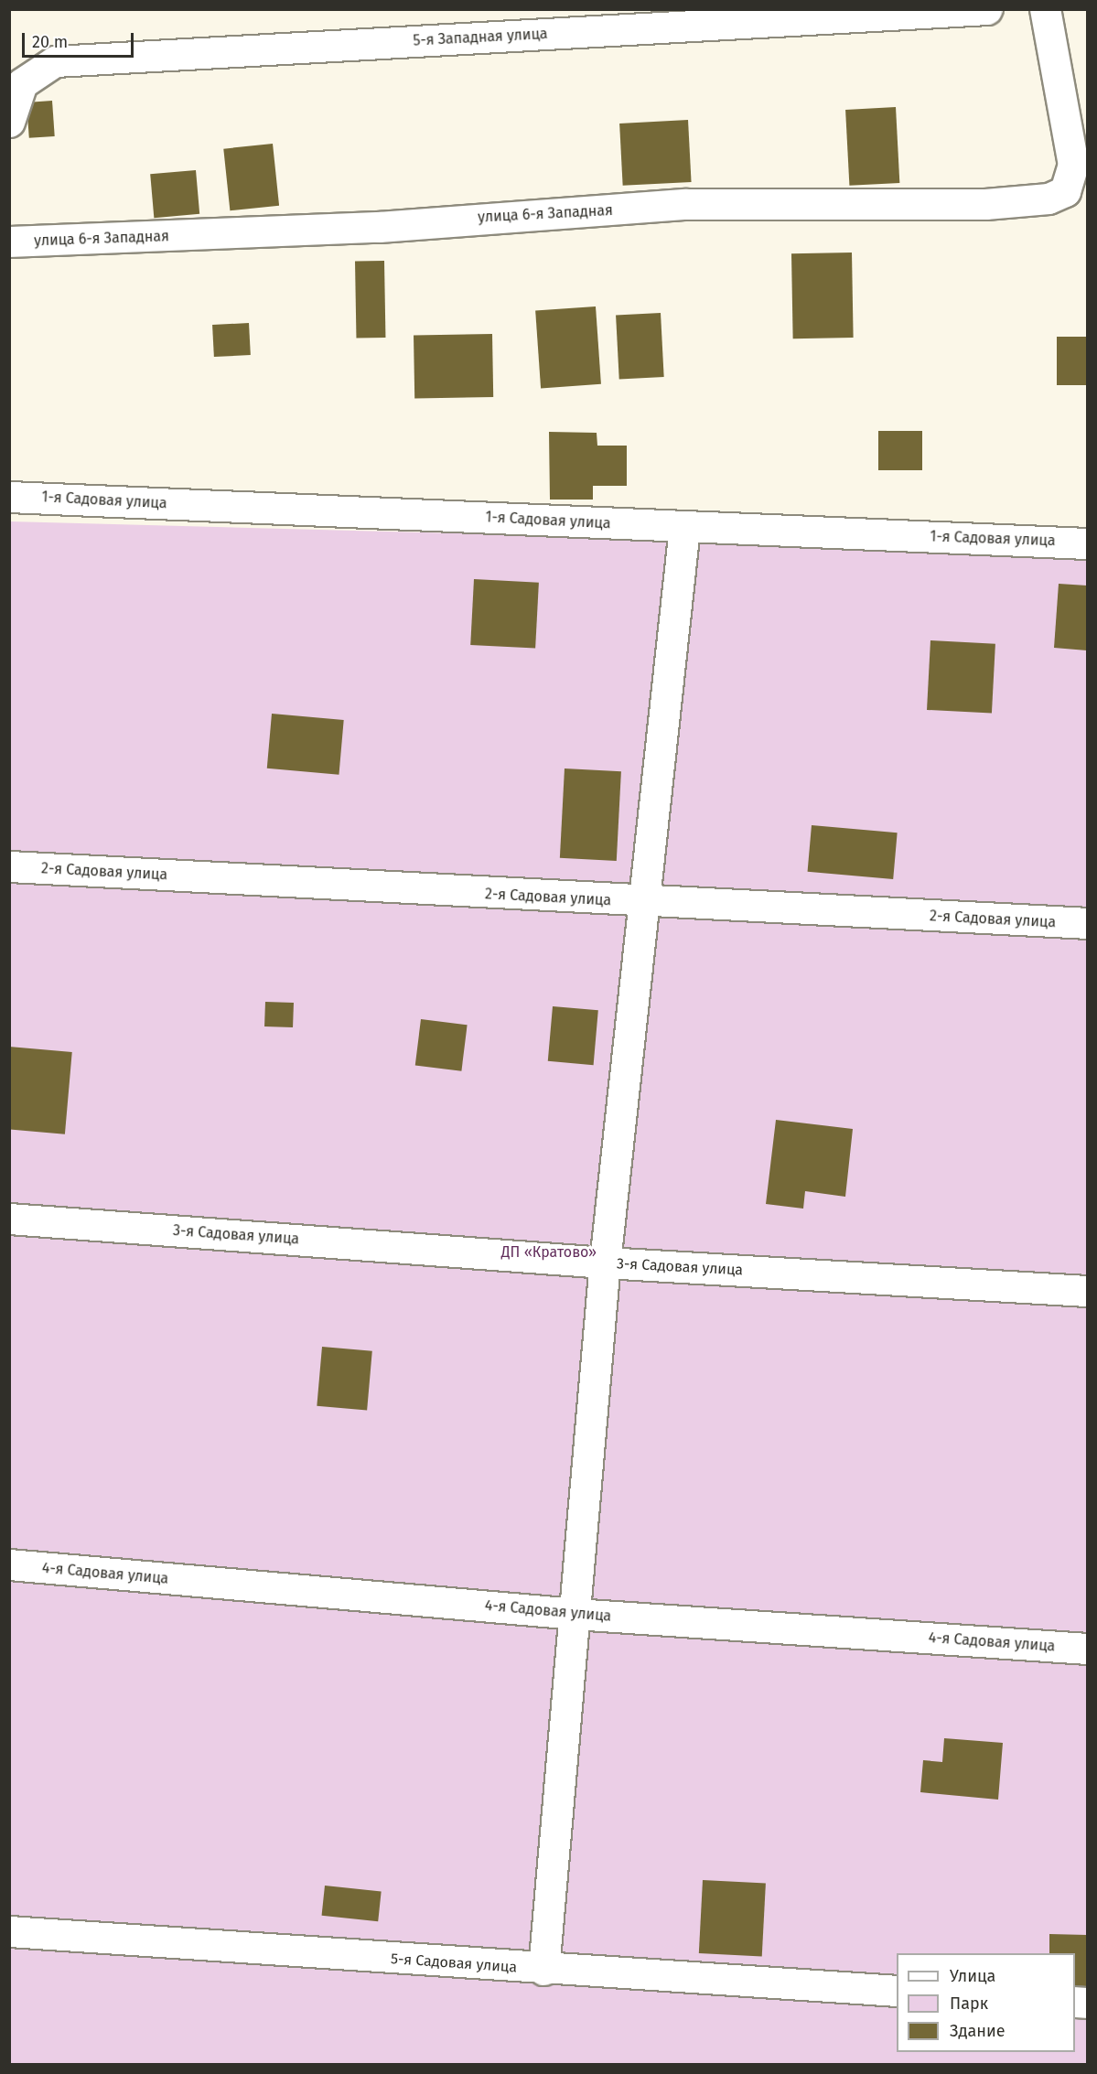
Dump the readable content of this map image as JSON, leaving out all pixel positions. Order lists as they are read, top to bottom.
{
  "streets": {
    "street": [
      "5-я Западная улица",
      "улица 6-я Западная",
      "1-я Садовая улица",
      "2-я Садовая улица",
      "3-я Садовая улица",
      "4-я Садовая улица",
      "5-я Садовая улица"
    ]
  },
  "parks": ["ДП «Кратово»"],
  "legend": ["Улица", "Парк", "Здание"],
  "scale_bar": "20 m"
}
